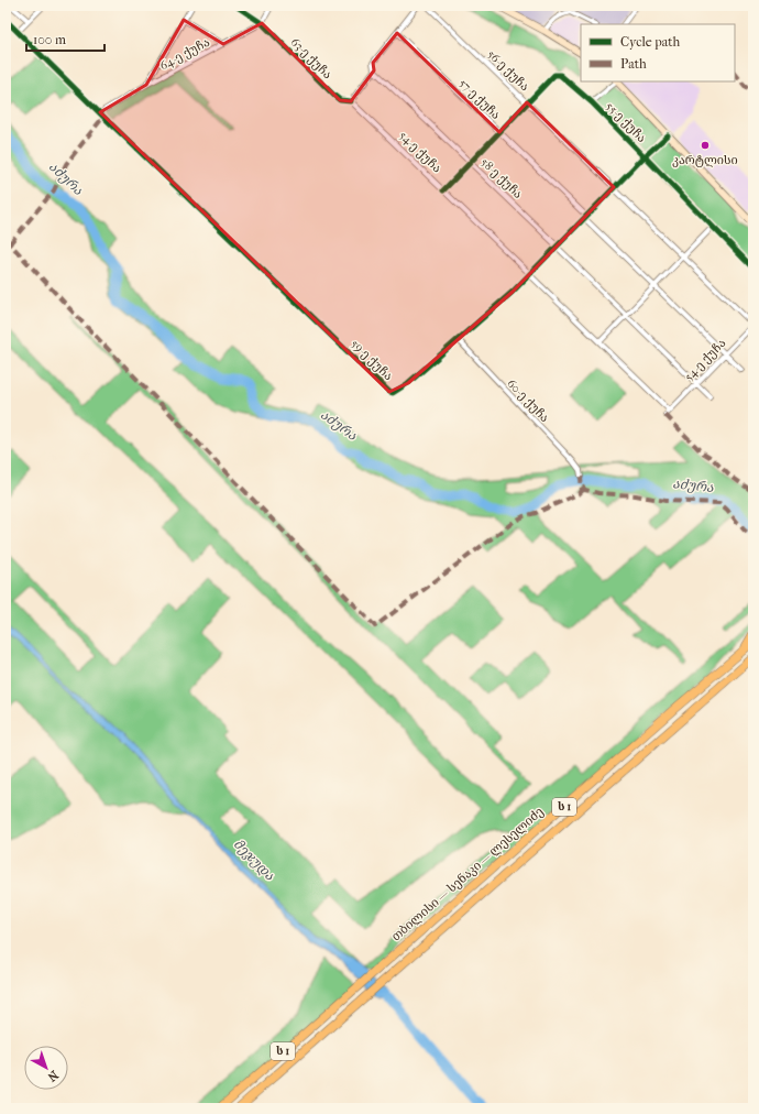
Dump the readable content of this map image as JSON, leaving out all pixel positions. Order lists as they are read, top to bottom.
{
  "streets": {
    "highway": ["ს 1", "თბილისი — სენაკი — ლესელიძე"],
    "street": [
      "64-ე ქუჩა",
      "63-ე ქუჩა",
      "56-ე ქუჩა",
      "57-ე ქუჩა",
      "55-ე ქუჩა",
      "54-ე ქუჩა",
      "58-ე ქუჩა",
      "59-ე ქუჩა",
      "60-ე ქუჩა"
    ]
  },
  "crossings": [
    ["64-ე ქუჩა", "63-ე ქუჩა"],
    ["64-ე ქუჩა", "59-ე ქუჩა"],
    ["63-ე ქუჩა", "54-ე ქუჩა"],
    ["56-ე ქუჩა", "55-ე ქუჩა"],
    ["56-ე ქუჩა", "54-ე ქუჩა"],
    ["56-ე ქუჩა", "59-ე ქუჩა"],
    ["57-ე ქუჩა", "55-ე ქუჩა"],
    ["57-ე ქუჩა", "54-ე ქუჩა"],
    ["57-ე ქუჩა", "59-ე ქუჩა"],
    ["55-ე ქუჩა", "54-ე ქუჩა"],
    ["55-ე ქუჩა", "58-ე ქუჩა"],
    ["55-ე ქუჩა", "59-ე ქუჩა"],
    ["54-ე ქუჩა", "58-ე ქუჩა"],
    ["54-ე ქუჩა", "59-ე ქუჩა"],
    ["58-ე ქუჩა", "59-ე ქუჩა"],
    ["59-ე ქუჩა", "60-ე ქუჩა"]
  ],
  "water": ["აძურა", "მეჯუდა"],
  "places": ["კარტლისი"],
  "legend": ["Cycle path", "Path"],
  "scale_bar": "100 m",
  "north": "bottom right"
}
